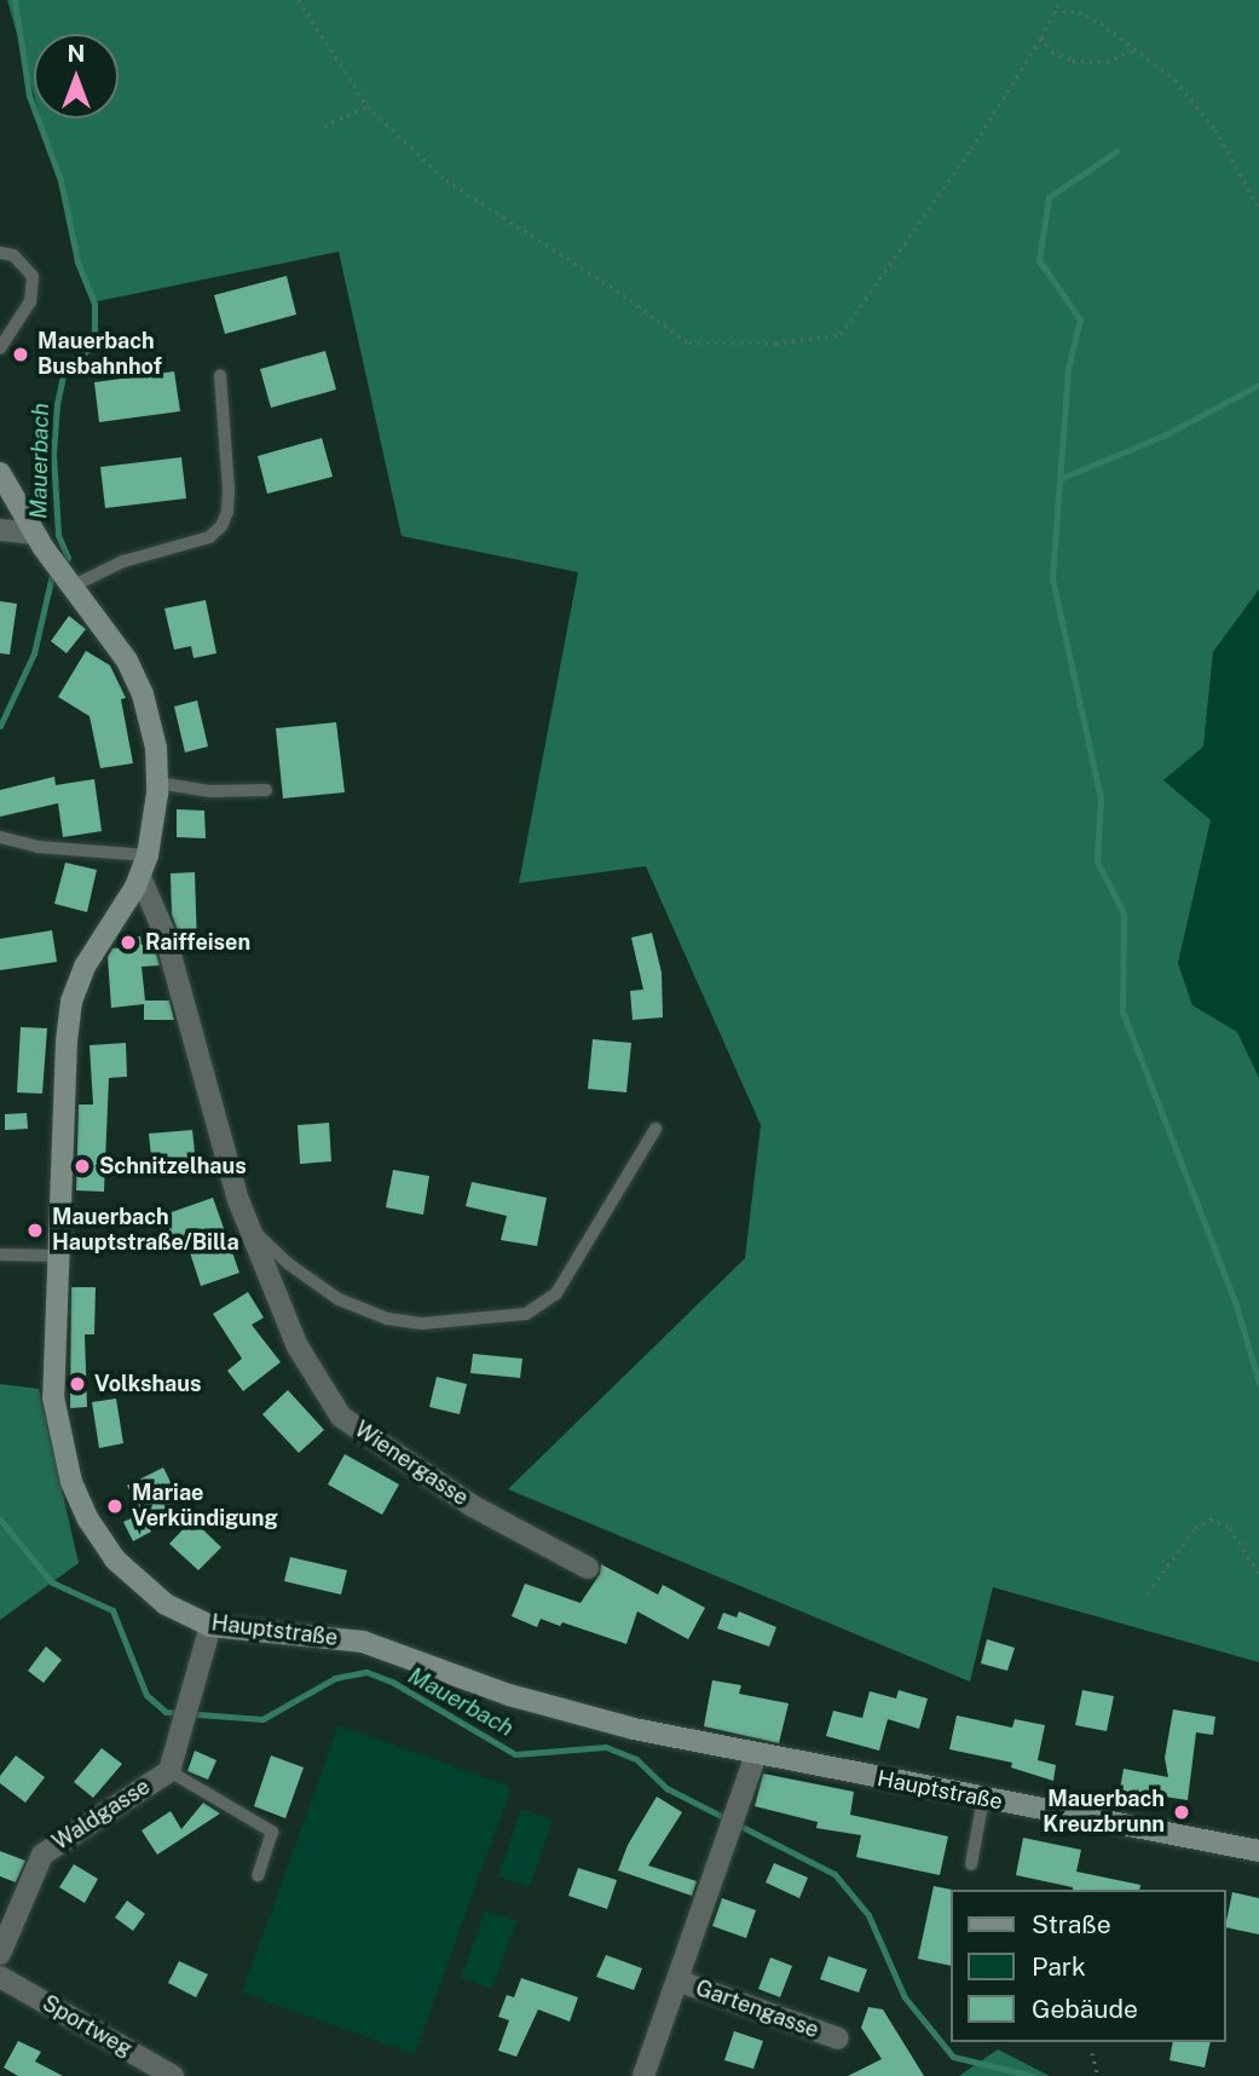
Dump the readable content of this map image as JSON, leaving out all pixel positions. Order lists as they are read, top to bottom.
{
  "streets": {
    "main road": ["Hauptstraße"],
    "street": [
      "Wienergasse",
      "Waldgasse",
      "Gartengasse",
      "Sportweg"
    ]
  },
  "crossings": [
    ["Wienergasse", "Hauptstraße"],
    ["Hauptstraße", "Waldgasse"]
  ],
  "water": ["Mauerbach"],
  "places": [
    "Mauerbach Busbahnhof",
    "Raiffeisen",
    "Schnitzelhaus",
    "Mauerbach Hauptstraße/Billa",
    "Volkshaus",
    "Mariae Verkündigung",
    "Mauerbach Kreuzbrunn"
  ],
  "legend": ["Straße", "Park", "Gebäude"],
  "north": "top"
}
